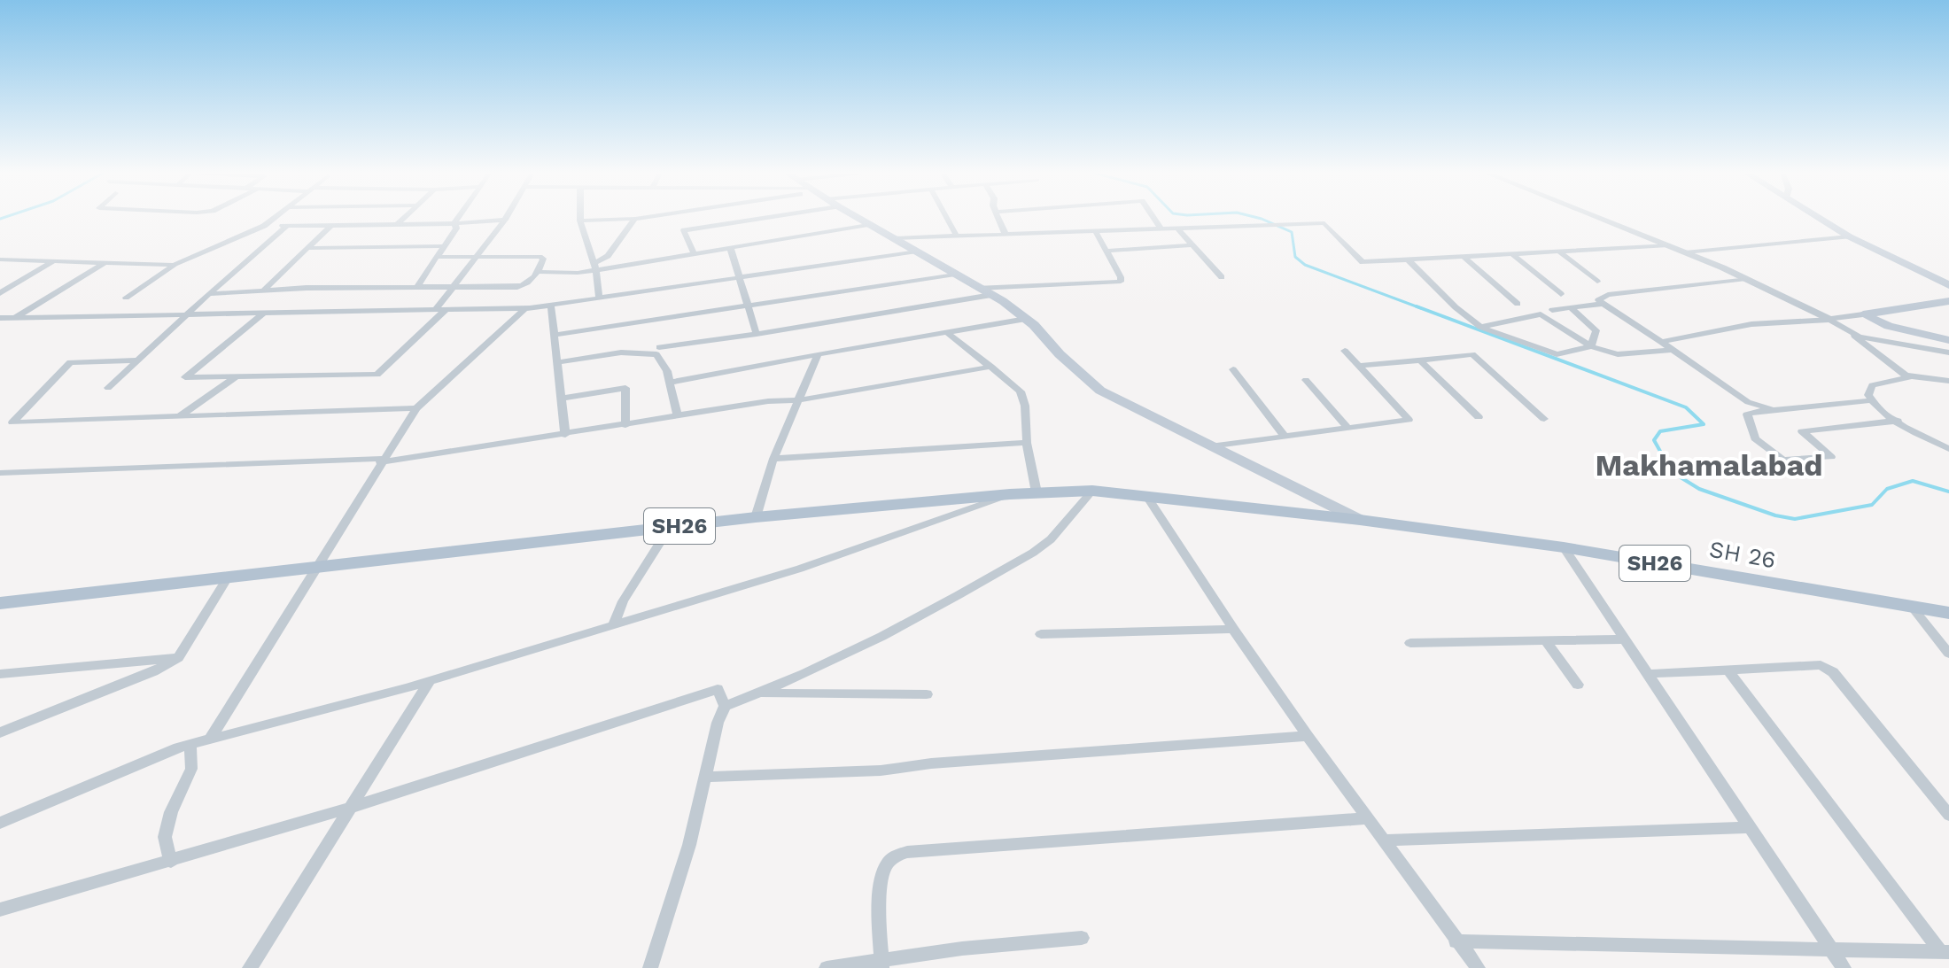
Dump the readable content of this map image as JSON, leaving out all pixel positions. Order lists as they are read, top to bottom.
{
  "streets": {
    "main road": ["SH26", "SH 26"]
  },
  "crossings": [
    ["SH26", "SH 26"]
  ],
  "districts": ["Makhamalabad"]
}
